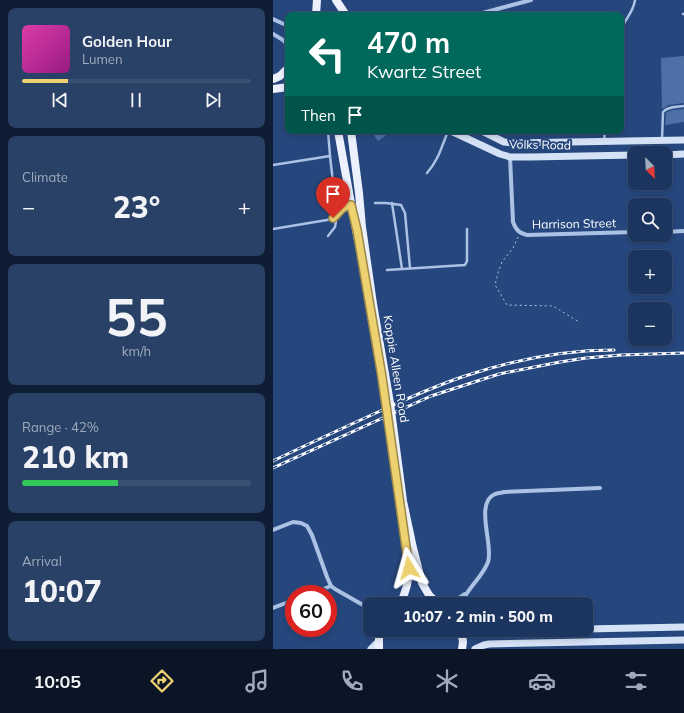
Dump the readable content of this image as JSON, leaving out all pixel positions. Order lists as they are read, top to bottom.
{
  "streets": {
    "main road": ["Koppie Alleen Road"],
    "street": ["Volks Road", "Harrison Street"]
  },
  "crossings": [
    ["Volks Road", "Harrison Street"]
  ],
  "north": "bottom right",
  "page": {
    "turn": ["470 m", "Kwartz Street"],
    "song": ["Golden Hour", "Lumen"],
    "then": "Then",
    "tile": [
      "Climate",
      ["55", "km/h"],
      ["Range · 42%", "210 km"],
      ["Arrival", "10:07"]
    ],
    "map_buttons": ["+", "−"],
    "heat": ["−", "23°", "+"],
    "limit": "60",
    "trip": "10:07 · 2 min · 500 m",
    "tabs": "10:05"
  }
}
